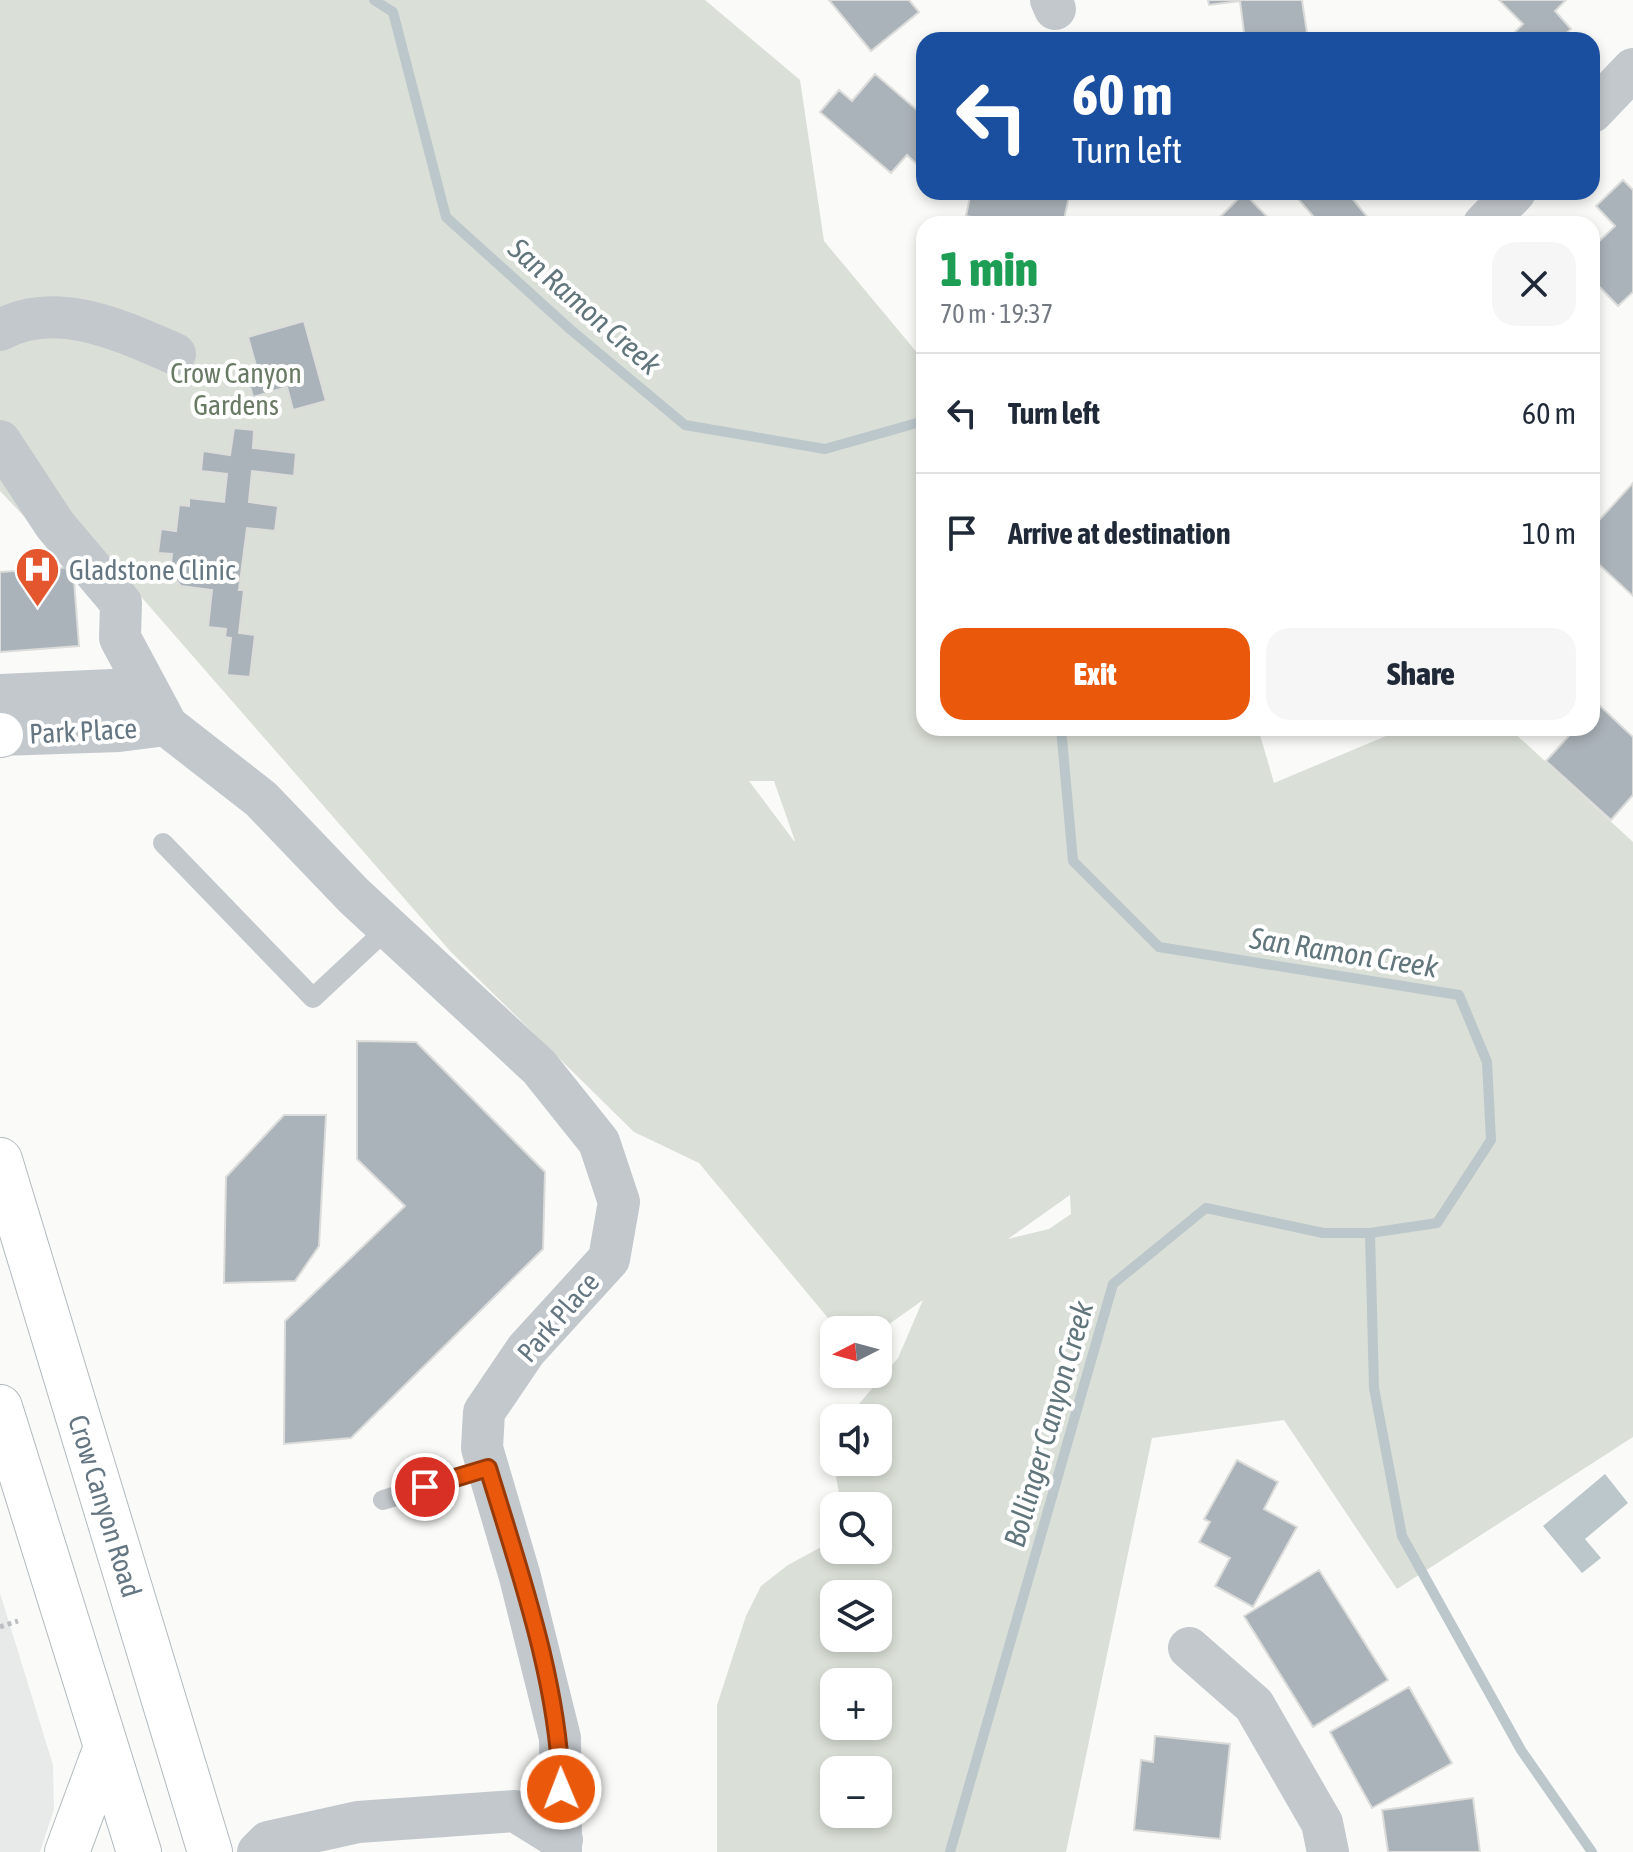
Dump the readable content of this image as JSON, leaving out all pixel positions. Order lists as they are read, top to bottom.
{
  "streets": {
    "main road": ["Crow Canyon Road"],
    "street": ["Park Place"]
  },
  "water": ["San Ramon Creek", "Bollinger Canyon Creek"],
  "parks": ["Crow Canyon Gardens"],
  "places": {
    "hospital": ["Gladstone Clinic"]
  },
  "north": "left",
  "page": {
    "turn": ["60 m", "Turn left"],
    "heading": ["1 min", "70 m · 19:37"],
    "list": [
      {
        "name": "Turn left",
        "value": "60 m"
      },
      {
        "name": "Arrive at destination",
        "value": "10 m"
      }
    ],
    "buttons": ["Exit", "Share"],
    "map_buttons": ["+", "−"]
  }
}
